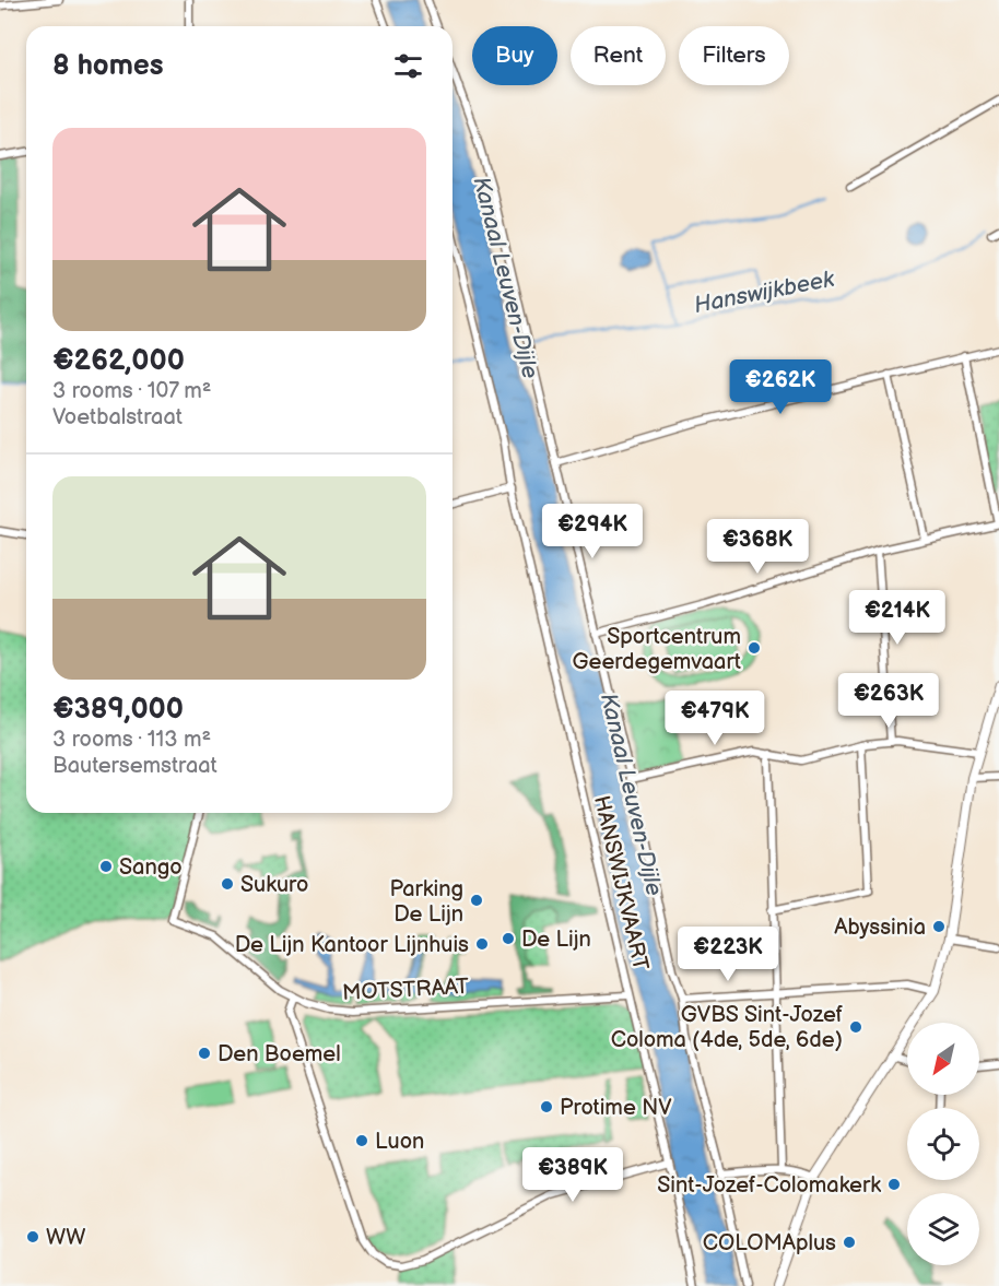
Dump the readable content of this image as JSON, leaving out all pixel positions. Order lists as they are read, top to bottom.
{
  "streets": {
    "street": ["HANSWIJKVAART", "MOTSTRAAT"]
  },
  "crossings": [
    ["HANSWIJKVAART", "MOTSTRAAT"]
  ],
  "water": ["Kanaal Leuven-Dijle", "Hanswijkbeek"],
  "places": [
    "Sportcentrum Geerdegemvaart",
    "Sango",
    "Sukuro",
    "Parking De Lijn",
    "Abyssinia",
    "De Lijn",
    "De Lijn Kantoor Lijnhuis",
    "GVBS Sint-Jozef Coloma (4de, 5de, 6de)",
    "Den Boemel",
    "Protime NV",
    "Luon",
    "Sint-Jozef-Colomakerk",
    "WW",
    "COLOMAplus"
  ],
  "north": "bottom left",
  "page": {
    "chip": ["Buy", "Rent", "Filters"],
    "heading": "8 homes",
    "list": [
      {
        "name": "€262,000",
        "note": "3 rooms · 107 m² · Voetbalstraat"
      },
      {
        "name": "€389,000",
        "note": "3 rooms · 113 m² · Bautersemstraat"
      }
    ],
    "price": [
      "€262K",
      "€294K",
      "€368K",
      "€214K",
      "€263K",
      "€479K",
      "€223K",
      "€389K"
    ]
  }
}
